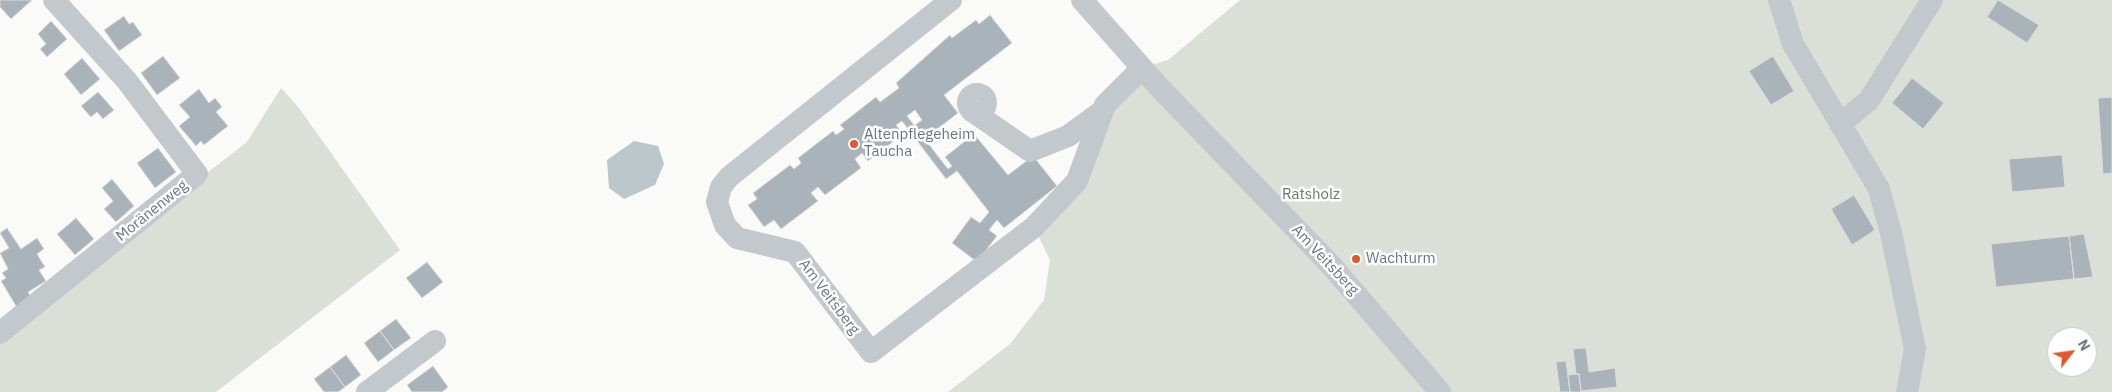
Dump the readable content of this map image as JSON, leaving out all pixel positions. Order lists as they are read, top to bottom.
{
  "streets": {
    "street": ["Moränenweg", "Am Veitsberg"]
  },
  "parks": ["Ratsholz"],
  "places": ["Altenpflegeheim Taucha", "Wachturm"],
  "north": "top right"
}
